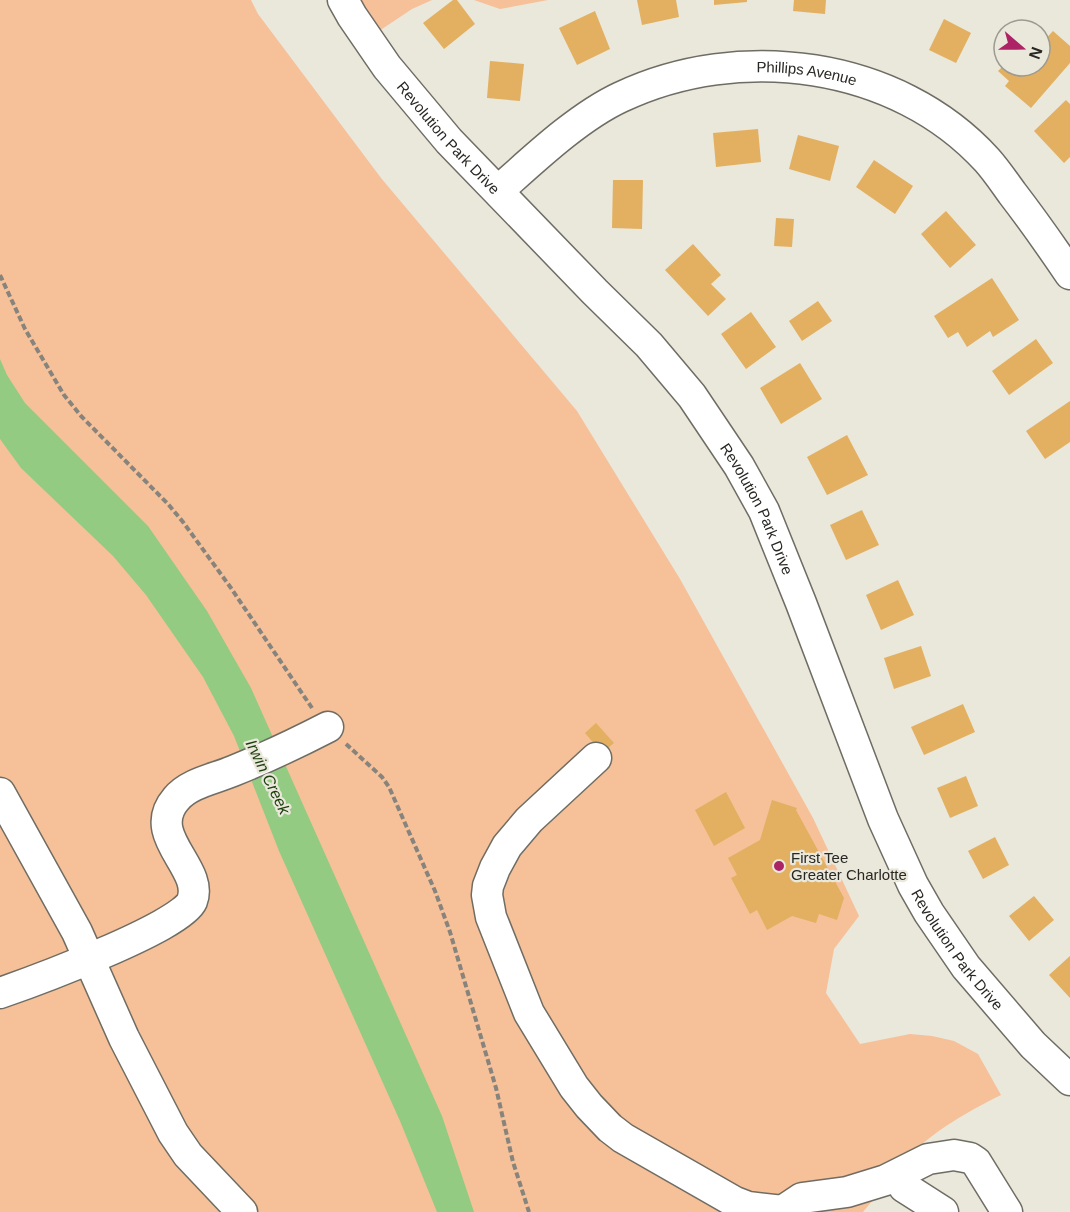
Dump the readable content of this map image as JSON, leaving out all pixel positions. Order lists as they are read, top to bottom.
{
  "streets": {
    "street": ["Phillips Avenue", "Revolution Park Drive"]
  },
  "crossings": [
    ["Phillips Avenue", "Revolution Park Drive"]
  ],
  "water": ["Irwin Creek"],
  "places": ["First Tee Greater Charlotte"],
  "north": "right"
}
